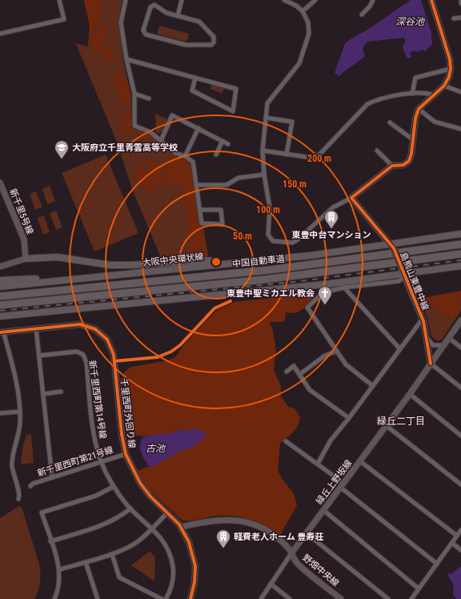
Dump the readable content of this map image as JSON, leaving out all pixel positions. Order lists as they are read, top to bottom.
{
  "streets": {
    "highway": ["中国自動車道"],
    "main road": ["大阪中央環状線"],
    "street": [
      "新千里5号線",
      "島熊山東豊中線",
      "新千里西町第14号線",
      "千里西町外回り線",
      "新千里西町第21号線",
      "緑丘上野坂線",
      "野畑中央線"
    ]
  },
  "crossings": [
    ["大阪中央環状線", "島熊山東豊中線"],
    ["島熊山東豊中線", "緑丘上野坂線"],
    ["新千里西町第14号線", "新千里西町第21号線"],
    ["千里西町外回り線", "新千里西町第21号線"],
    ["緑丘上野坂線", "野畑中央線"]
  ],
  "districts": ["緑丘二丁目"],
  "water": ["深谷池", "古池"],
  "places": {
    "school or university": ["大阪府立千里青雲高等学校"],
    "building": ["東豊中台マンション", "軽費老人ホーム 豊寿荘"],
    "church": ["東豊中聖ミカエル教会"]
  },
  "rings": [
    "200 m",
    "150 m",
    "100 m",
    "50 m"
  ]
}
